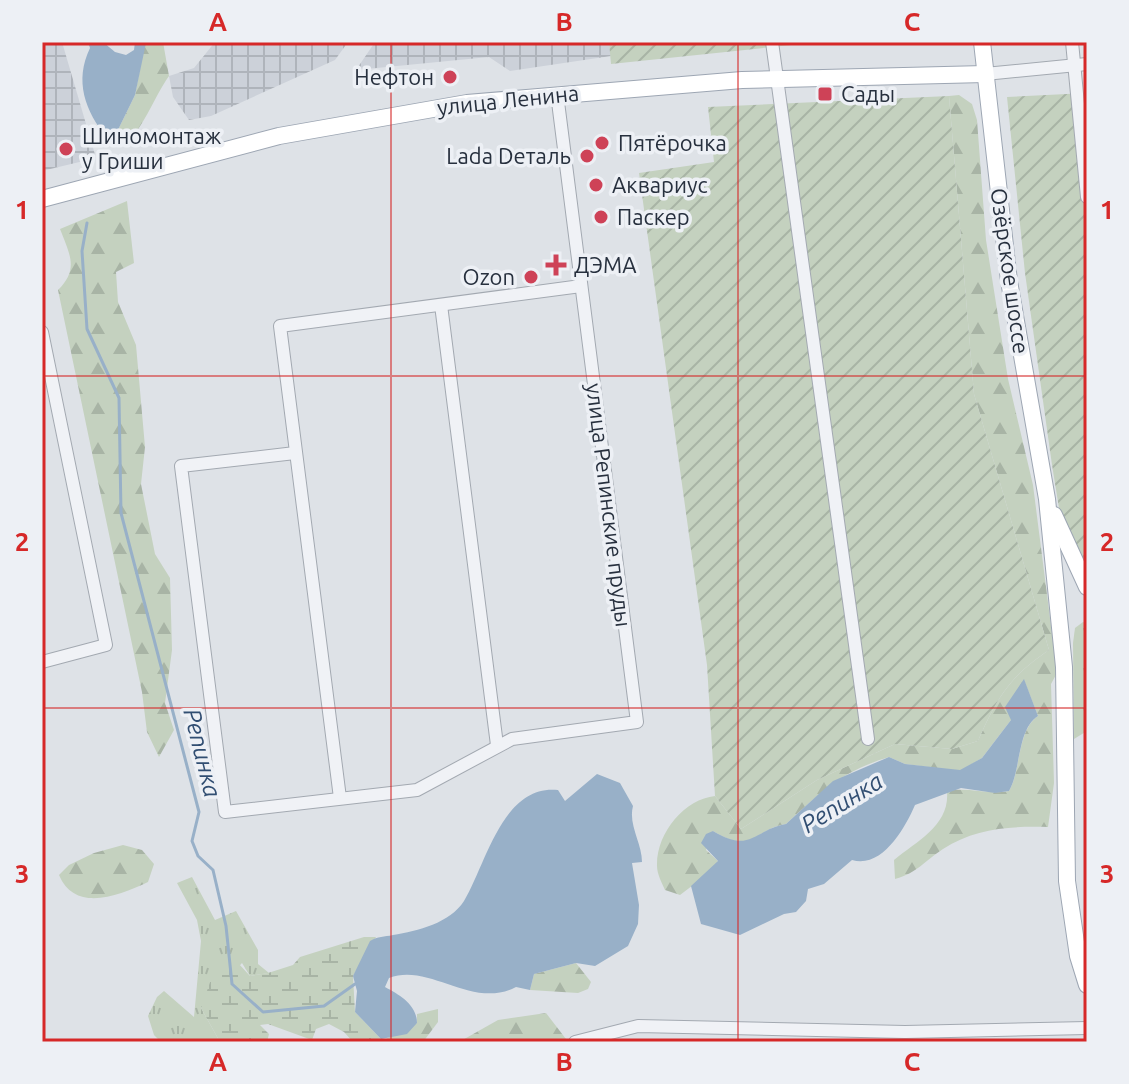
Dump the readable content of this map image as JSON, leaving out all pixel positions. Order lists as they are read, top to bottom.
{
  "streets": {
    "main road": ["улица Ленина", "Озёрское шоссе"],
    "street": ["улица Репинские пруды"]
  },
  "crossings": [
    ["улица Ленина", "Озёрское шоссе"]
  ],
  "water": ["Репинка"],
  "places": {
    "other": [
      "Нефтон",
      "Пятёрочка",
      "Шиномонтаж у Гриши",
      "Lada Dеталь",
      "Аквариус",
      "Паскер",
      "Ozon"
    ],
    "transit": ["Сады"],
    "health": ["ДЭМА"]
  },
  "grid": {
    "columns": ["A", "B", "C"],
    "rows": ["1", "2", "3"]
  }
}
